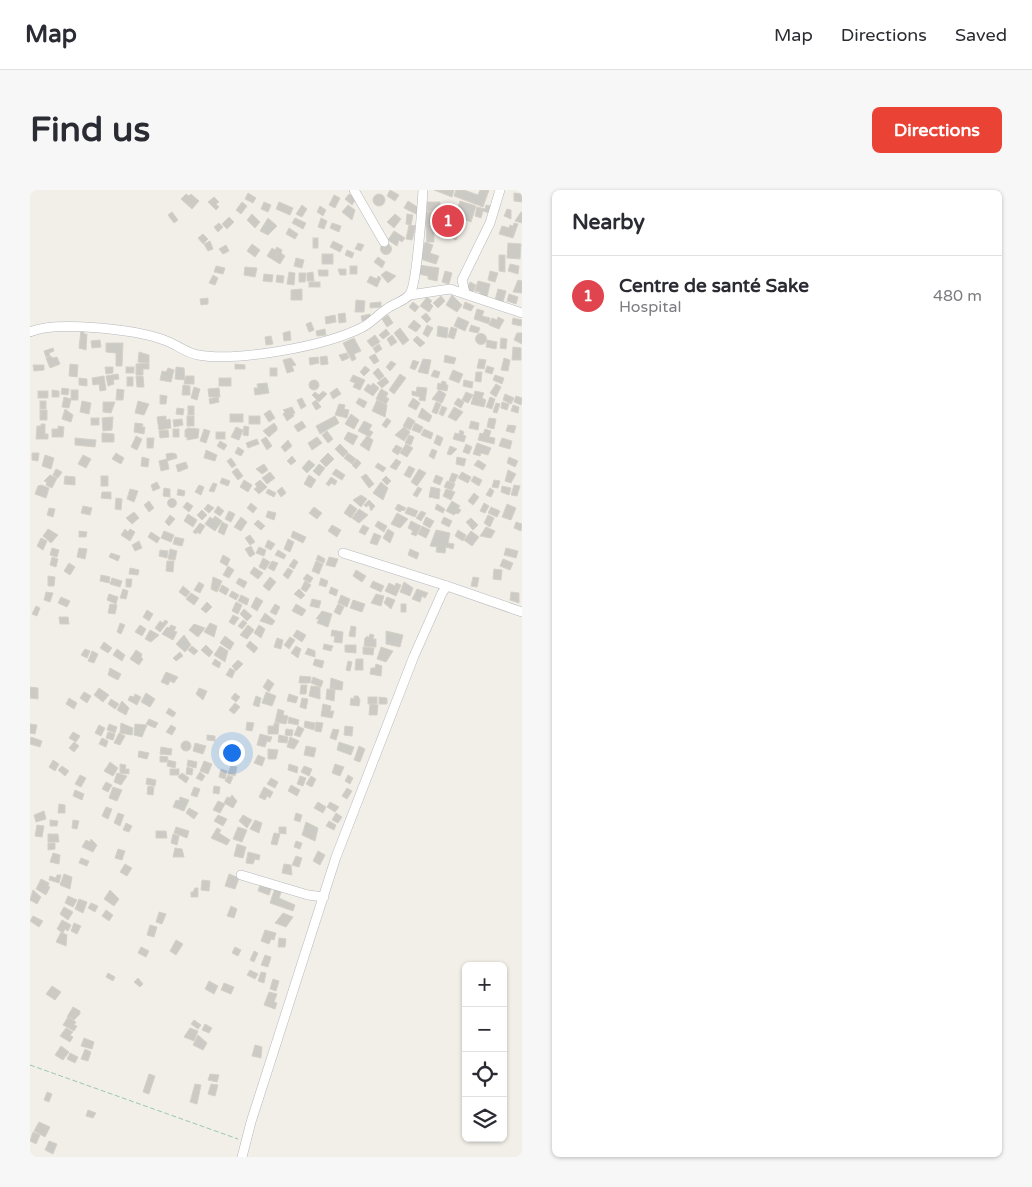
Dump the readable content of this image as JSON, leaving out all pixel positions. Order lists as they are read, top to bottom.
{
  "page": {
    "header": "Map",
    "nav": ["Map", "Directions", "Saved"],
    "buttons": "Directions",
    "title": "Find us",
    "heading": "Nearby",
    "pins": "1",
    "list": [
      {
        "mark": "1",
        "name": "Centre de santé Sake",
        "note": "Hospital",
        "value": "480 m"
      }
    ],
    "map_buttons": ["+", "−"]
  }
}
